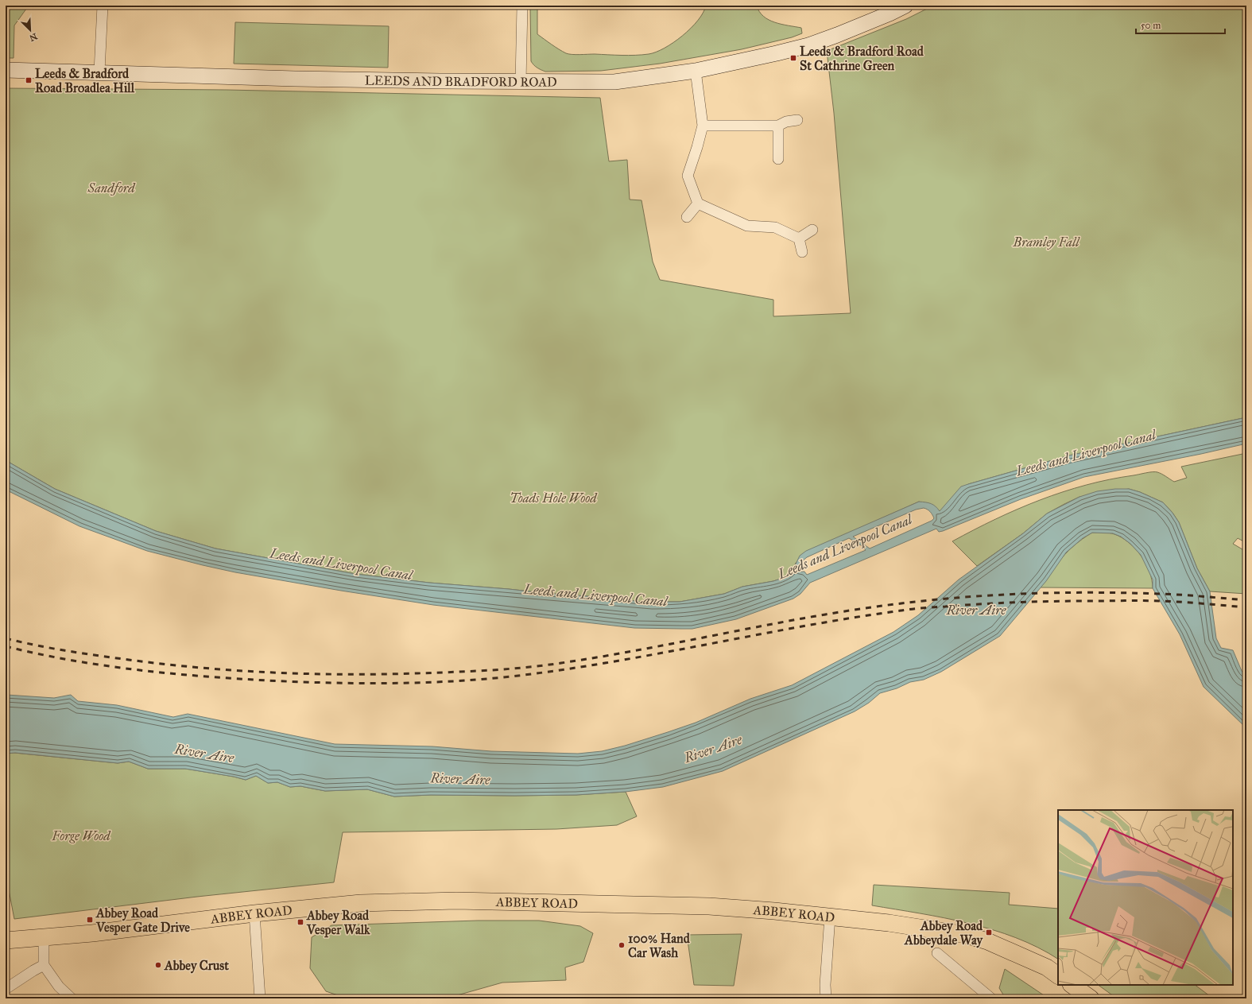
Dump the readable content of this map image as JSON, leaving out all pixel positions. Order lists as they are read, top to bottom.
{
  "streets": {
    "main road": ["LEEDS AND BRADFORD ROAD", "ABBEY ROAD"]
  },
  "water": ["Leeds and Liverpool Canal", "River Aire"],
  "parks": [
    "Sandford",
    "Bramley Fall",
    "Toads Hole Wood",
    "Forge Wood"
  ],
  "places": {
    "transit": [
      "Leeds & Bradford Road St Cathrine Green",
      "Leeds & Bradford Road Broadlea Hill",
      "Abbey Road Vesper Gate Drive",
      "Abbey Road Vesper Walk",
      "Abbey Road Abbeydale Way"
    ],
    "other": ["100% Hand Car Wash", "Abbey Crust"]
  },
  "scale_bar": "50 m",
  "north": "bottom right"
}
